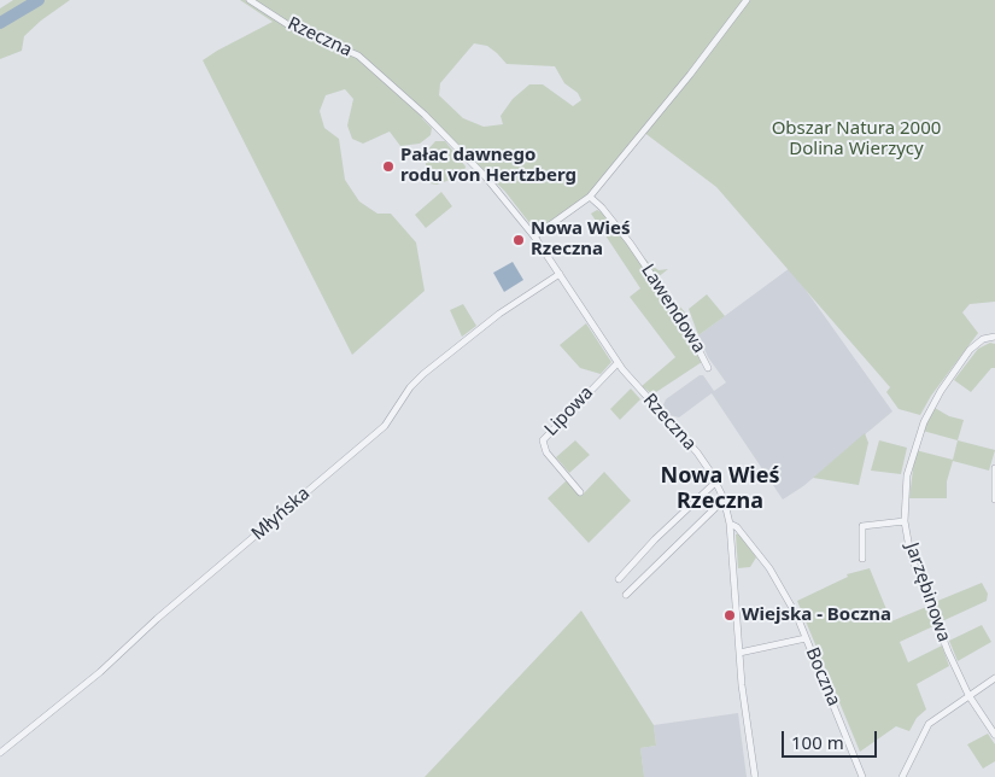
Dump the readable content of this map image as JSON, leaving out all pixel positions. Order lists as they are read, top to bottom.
{
  "streets": {
    "street": [
      "Rzeczna",
      "Lawendowa",
      "Lipowa",
      "Młyńska",
      "Jarzębinowa",
      "Boczna"
    ]
  },
  "crossings": [
    ["Rzeczna", "Lipowa"],
    ["Rzeczna", "Młyńska"],
    ["Rzeczna", "Boczna"]
  ],
  "districts": ["Nowa Wieś Rzeczna"],
  "parks": ["Obszar Natura 2000 Dolina Wierzycy"],
  "places": ["Pałac dawnego rodu von Hertzberg", "Nowa Wieś Rzeczna", "Wiejska - Boczna"],
  "scale_bar": "100 m"
}
